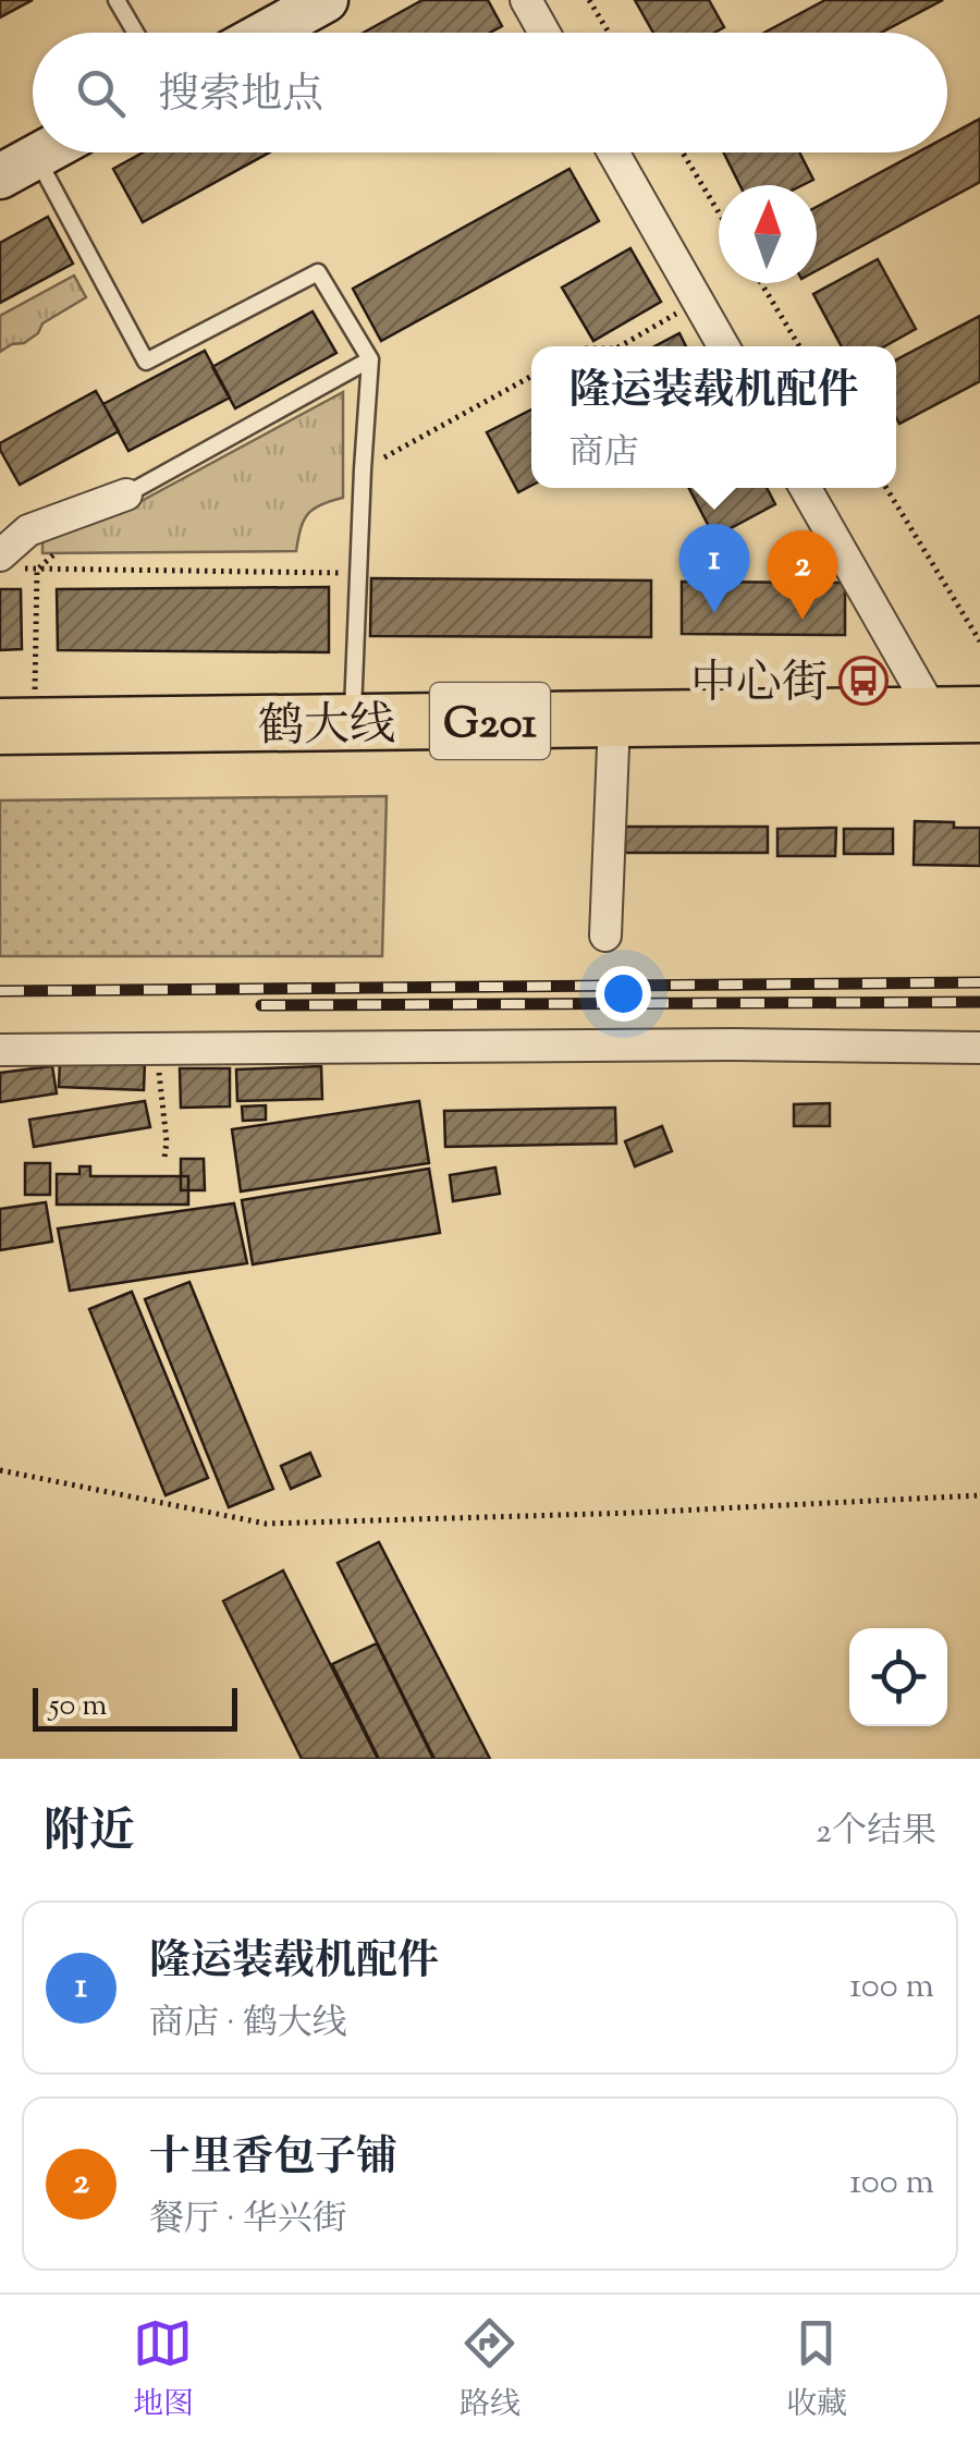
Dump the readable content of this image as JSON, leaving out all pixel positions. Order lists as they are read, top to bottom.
{
  "streets": {
    "highway": ["G201", "鹤大线"]
  },
  "places": {
    "bus stop": ["中心街"]
  },
  "scale_bar": "50 m",
  "north": "top",
  "page": {
    "search": "搜索地点",
    "popup": ["隆运装载机配件", "商店"],
    "pins": ["1", "2"],
    "scale": "50 m",
    "heading": ["附近", "2个结果"],
    "list": [
      {
        "mark": "1",
        "name": "隆运装载机配件",
        "note": "商店 · 鹤大线",
        "value": "100 m"
      },
      {
        "mark": "2",
        "name": "十里香包子铺",
        "note": "餐厅 · 华兴街",
        "value": "100 m"
      }
    ],
    "nav": ["地图", "路线", "收藏"]
  }
}
